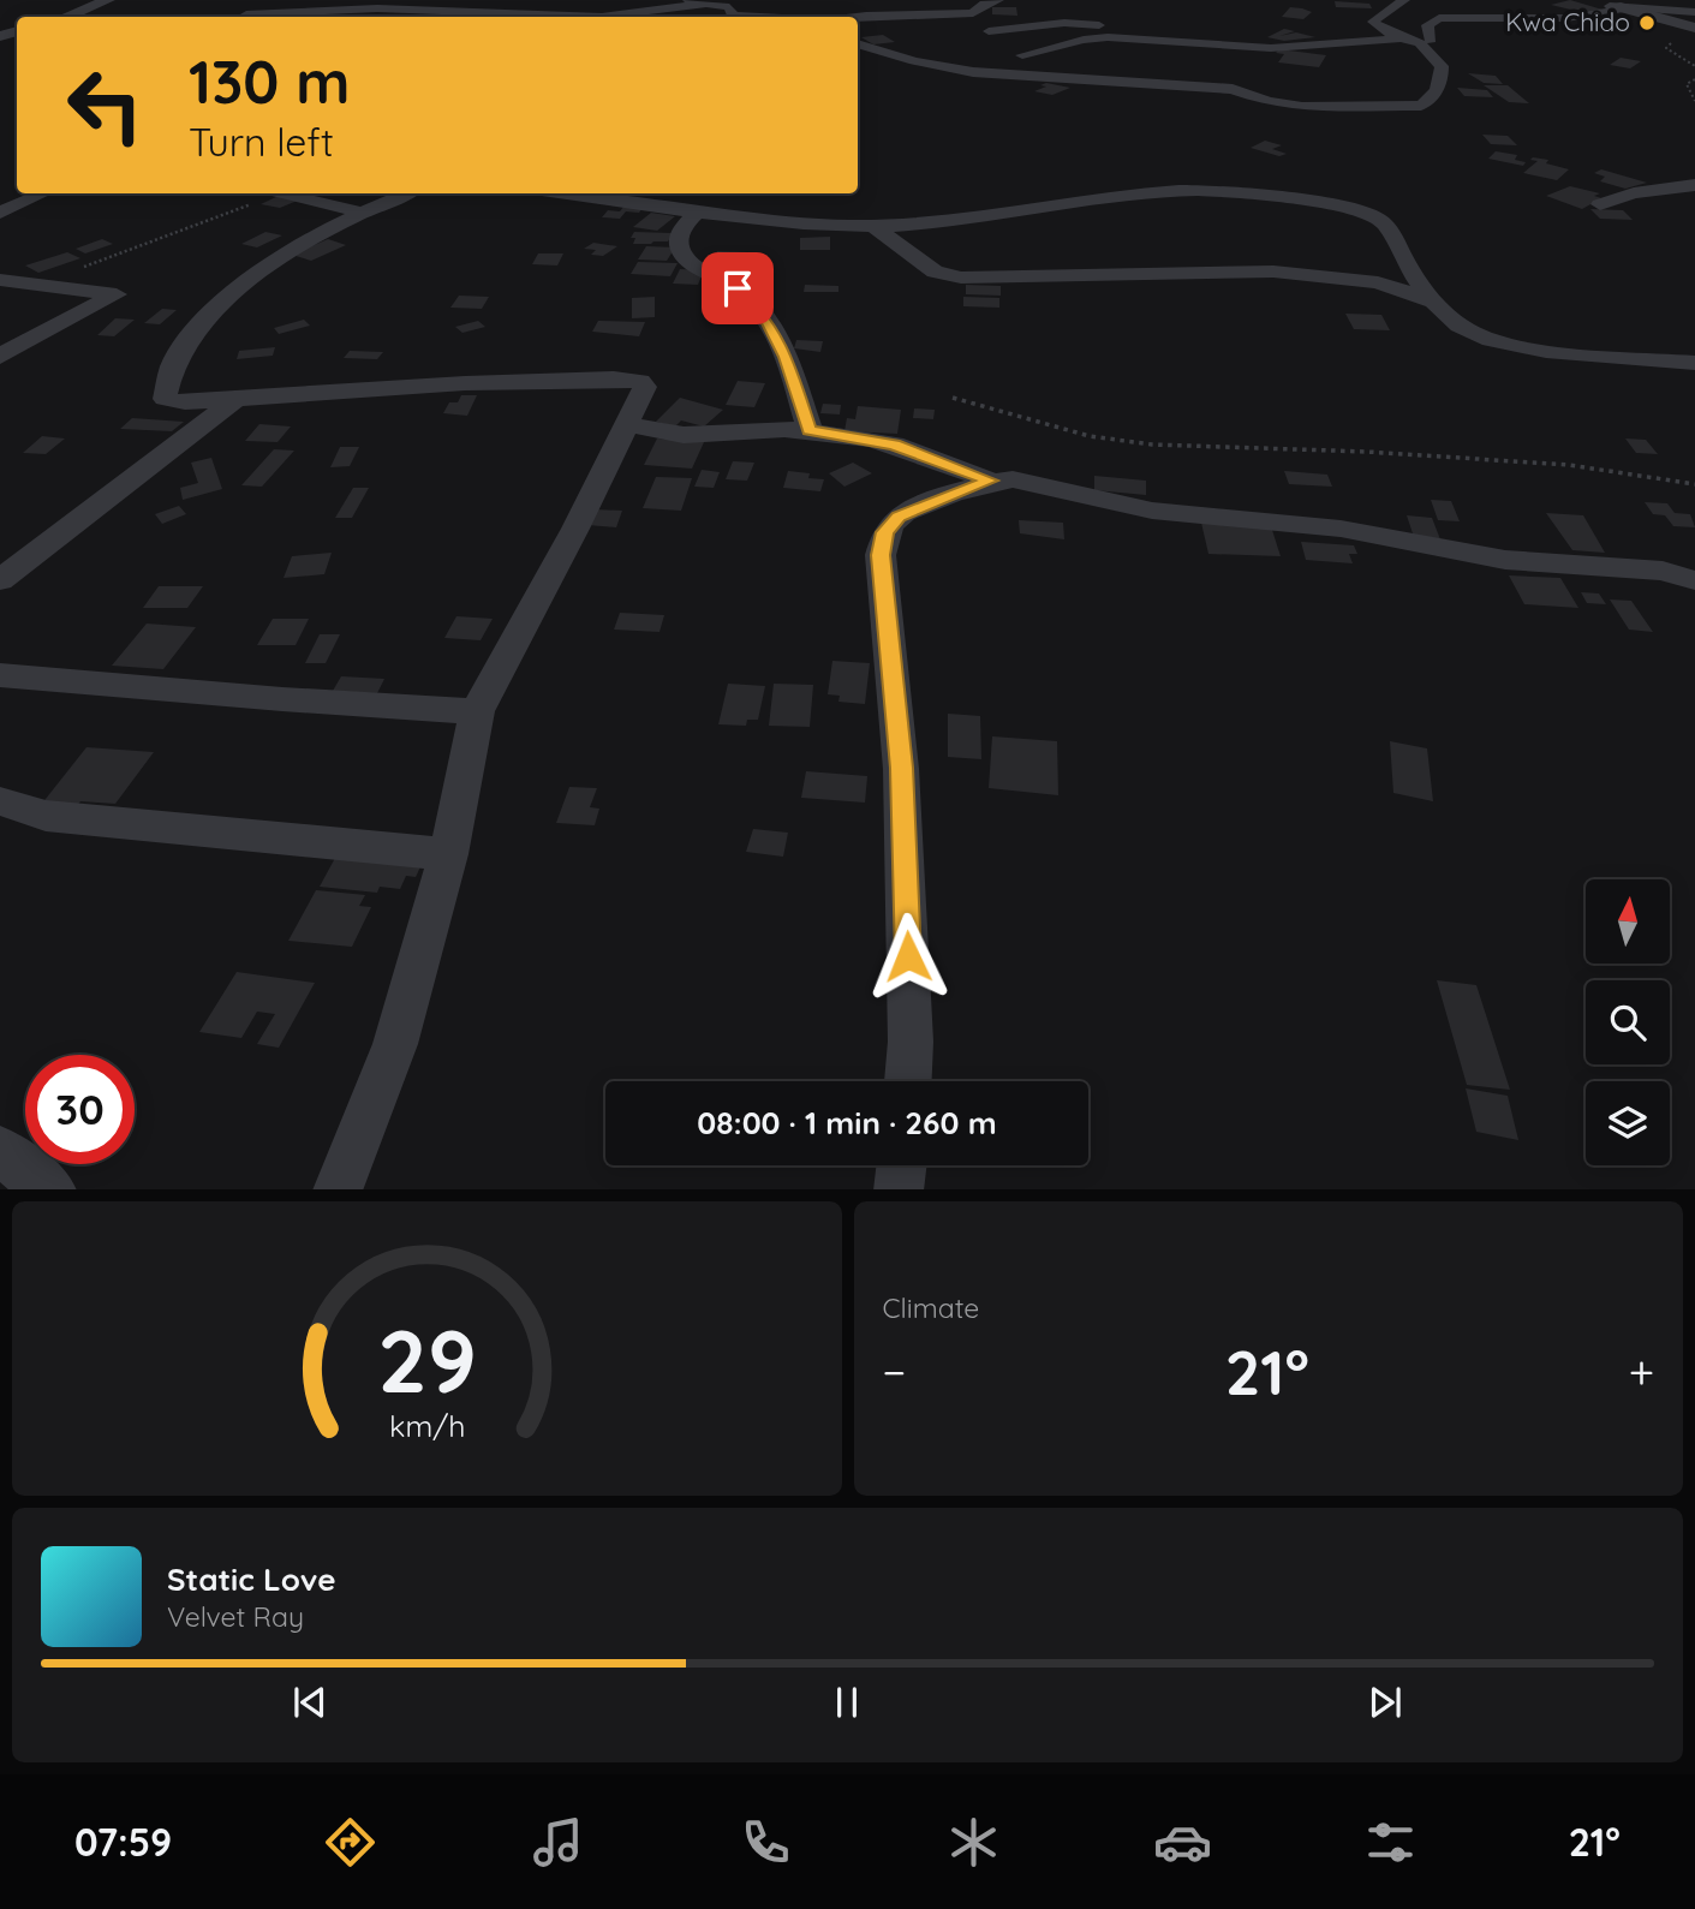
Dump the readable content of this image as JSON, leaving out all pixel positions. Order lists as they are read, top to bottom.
{
  "places": ["Kwa Chido"],
  "north": "top",
  "page": {
    "turn": ["130 m", "Turn left"],
    "limit": "30",
    "trip": "08:00 · 1 min · 260 m",
    "tile": "Climate",
    "heat": ["−", "21°", "+"],
    "song": ["Static Love", "Velvet Ray"],
    "tabs": ["07:59", "21°"],
    "gauge": ["29", "km/h"]
  }
}
